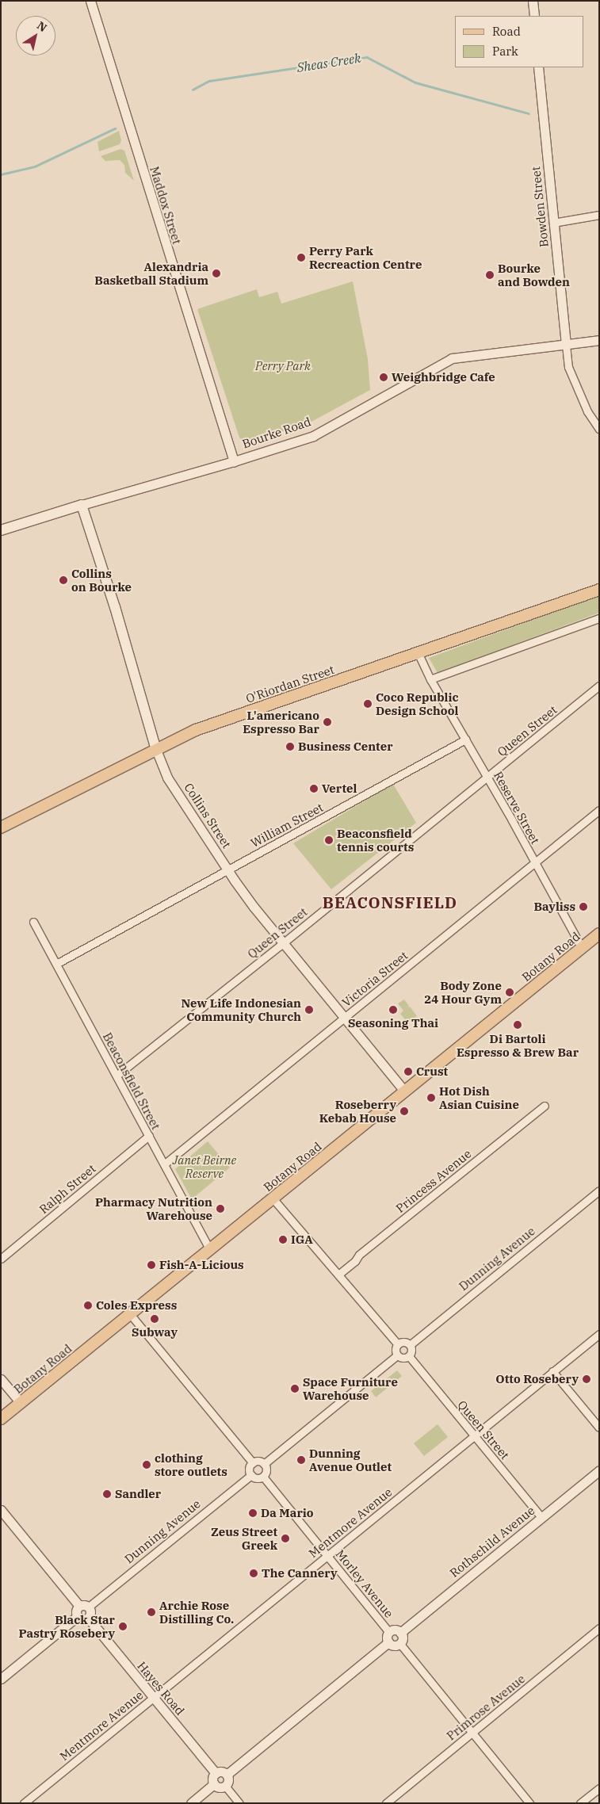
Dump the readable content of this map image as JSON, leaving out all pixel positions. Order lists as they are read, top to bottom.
{
  "streets": {
    "main road": [
      "Bourke Road",
      "O'Riordan Street",
      "Collins Street",
      "Botany Road"
    ],
    "street": [
      "Maddox Street",
      "Bowden Street",
      "Queen Street",
      "Reserve Street",
      "William Street",
      "Victoria Street",
      "Beaconsfield Street",
      "Princess Avenue",
      "Ralph Street",
      "Dunning Avenue",
      "Mentmore Avenue",
      "Rothschild Avenue",
      "Morley Avenue",
      "Hayes Road",
      "Primrose Avenue"
    ]
  },
  "crossings": [
    ["Maddox Street", "Bourke Road"],
    ["Bowden Street", "Bourke Road"],
    ["Bourke Road", "Collins Street"],
    ["O'Riordan Street", "Reserve Street"],
    ["O'Riordan Street", "Collins Street"],
    ["Queen Street", "Reserve Street"],
    ["Queen Street", "Collins Street"],
    ["Queen Street", "Beaconsfield Street"],
    ["Queen Street", "Dunning Avenue"],
    ["Queen Street", "Mentmore Avenue"],
    ["Queen Street", "Rothschild Avenue"],
    ["Reserve Street", "William Street"],
    ["Reserve Street", "Botany Road"],
    ["Reserve Street", "Victoria Street"],
    ["Collins Street", "William Street"],
    ["Collins Street", "Botany Road"],
    ["Collins Street", "Victoria Street"],
    ["William Street", "Beaconsfield Street"],
    ["Botany Road", "Beaconsfield Street"],
    ["Victoria Street", "Beaconsfield Street"],
    ["Beaconsfield Street", "Ralph Street"],
    ["Dunning Avenue", "Morley Avenue"],
    ["Dunning Avenue", "Hayes Road"],
    ["Mentmore Avenue", "Morley Avenue"],
    ["Mentmore Avenue", "Hayes Road"],
    ["Rothschild Avenue", "Morley Avenue"]
  ],
  "districts": ["BEACONSFIELD"],
  "water": ["Sheas Creek"],
  "parks": ["Perry Park", "Janet Beirne Reserve"],
  "places": [
    "Perry Park Recreaction Centre",
    "Alexandria Basketball Stadium",
    "Bourke and Bowden",
    "Weighbridge Cafe",
    "Collins on Bourke",
    "Coco Republic Design School",
    "L'americano Espresso Bar",
    "Business Center",
    "Vertel",
    "Beaconsfield tennis courts",
    "Bayliss",
    "Body Zone 24 Hour Gym",
    "New Life Indonesian Community Church",
    "Seasoning Thai",
    "Di Bartoli Espresso & Brew Bar",
    "Crust",
    "Hot Dish Asian Cuisine",
    "Roseberry Kebab House",
    "Pharmacy Nutrition Warehouse",
    "IGA",
    "Fish-A-Licious",
    "Coles Express",
    "Subway",
    "Otto Rosebery",
    "Space Furniture Warehouse",
    "Dunning Avenue Outlet",
    "clothing store outlets",
    "Sandler",
    "Da Mario",
    "Zeus Street Greek",
    "The Cannery",
    "Archie Rose Distilling Co.",
    "Black Star Pastry Rosebery"
  ],
  "legend": ["Road", "Park"],
  "north": "top right"
}
